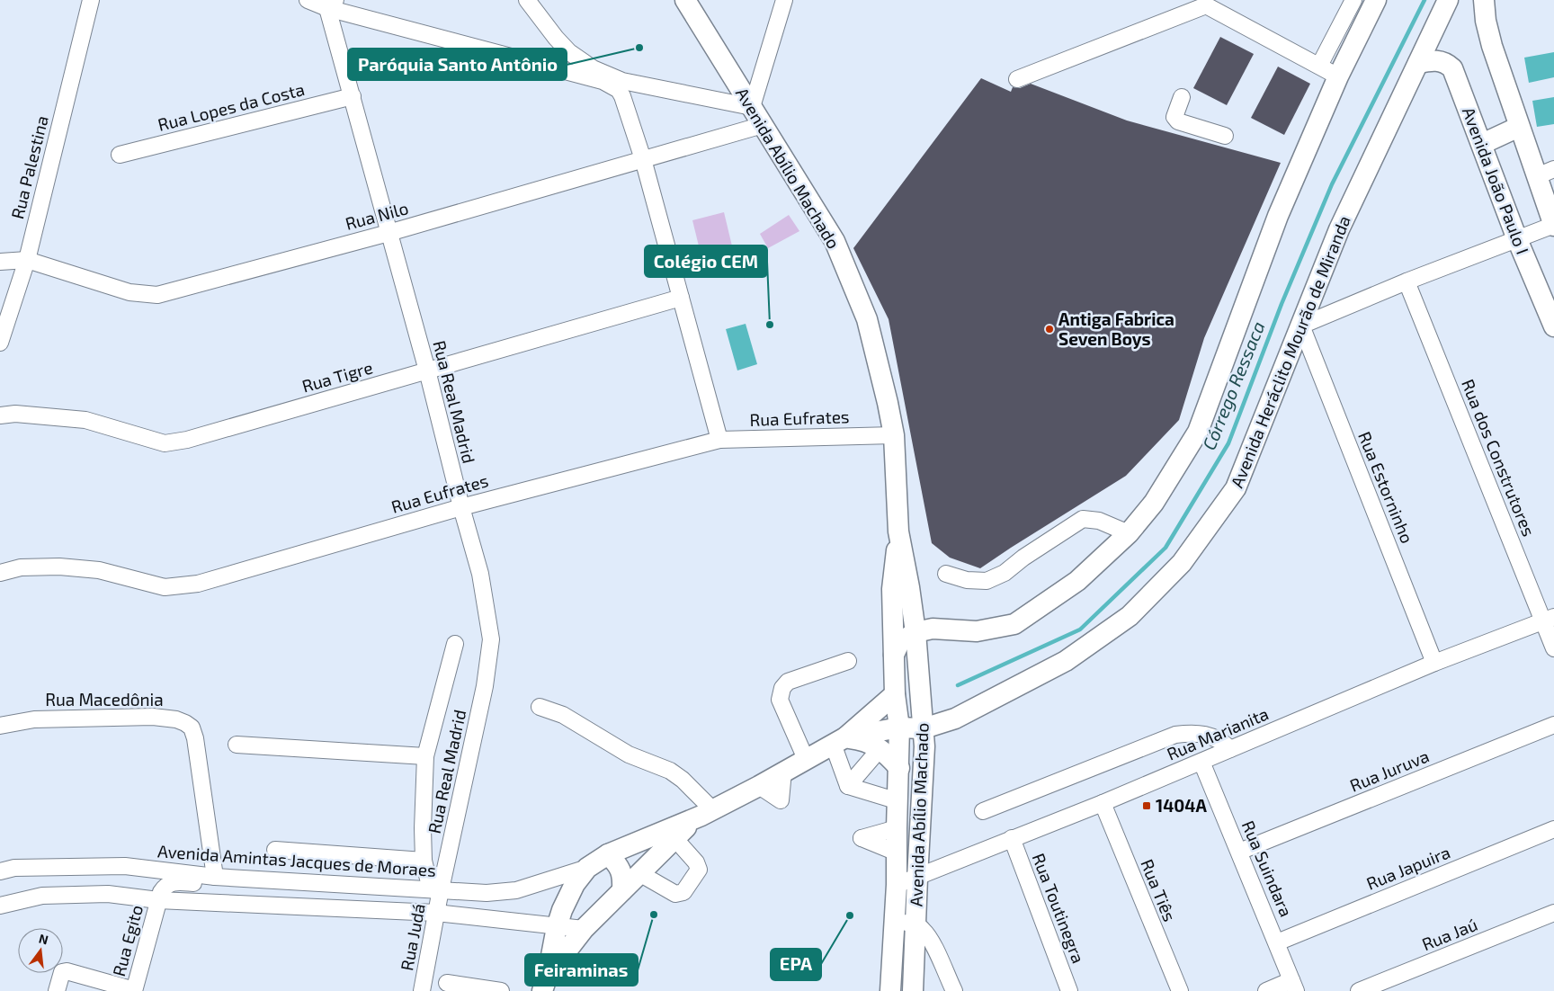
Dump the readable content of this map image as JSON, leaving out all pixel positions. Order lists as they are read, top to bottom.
{
  "streets": {
    "main road": ["Avenida Abílio Machado", "Avenida João Paulo I", "Avenida Heráclito Mourão de Miranda"],
    "street": [
      "Rua Lopes da Costa",
      "Rua Palestina",
      "Rua Nilo",
      "Rua Tigre",
      "Rua Real Madrid",
      "Rua Eufrates",
      "Rua dos Construtores",
      "Rua Estorninho",
      "Rua Macedônia",
      "Rua Marianita",
      "Rua Juruva",
      "Avenida Amintas Jacques de Moraes",
      "Rua Japuira",
      "Rua Suindara",
      "Rua Tiês",
      "Rua Toutinegra",
      "Rua Jaú",
      "Rua Judá",
      "Rua Egito"
    ]
  },
  "crossings": [
    ["Rua Lopes da Costa", "Rua Real Madrid"],
    ["Rua Palestina", "Rua Nilo"],
    ["Avenida Abílio Machado", "Rua Nilo"],
    ["Avenida Abílio Machado", "Avenida Heráclito Mourão de Miranda"],
    ["Avenida Abílio Machado", "Rua Eufrates"],
    ["Avenida Abílio Machado", "Rua Marianita"],
    ["Avenida João Paulo I", "Avenida Heráclito Mourão de Miranda"],
    ["Rua Nilo", "Rua Real Madrid"],
    ["Avenida Heráclito Mourão de Miranda", "Rua Estorninho"],
    ["Rua Tigre", "Rua Real Madrid"],
    ["Rua Real Madrid", "Rua Eufrates"],
    ["Rua Real Madrid", "Avenida Amintas Jacques de Moraes"],
    ["Rua Real Madrid", "Rua Judá"],
    ["Rua dos Construtores", "Rua Marianita"],
    ["Rua Estorninho", "Rua Marianita"],
    ["Rua Macedônia", "Avenida Amintas Jacques de Moraes"],
    ["Rua Marianita", "Rua Suindara"],
    ["Rua Marianita", "Rua Tiês"],
    ["Rua Marianita", "Rua Toutinegra"],
    ["Rua Juruva", "Rua Suindara"],
    ["Avenida Amintas Jacques de Moraes", "Rua Judá"],
    ["Rua Japuira", "Rua Suindara"]
  ],
  "water": ["Córrego Ressaca"],
  "places": {
    "other": [
      "Paróquia Santo Antônio",
      "Colégio CEM",
      "Antiga Fabrica Seven Boys",
      "Feiraminas",
      "EPA"
    ],
    "transit": ["1404A"]
  },
  "north": "top"
}
